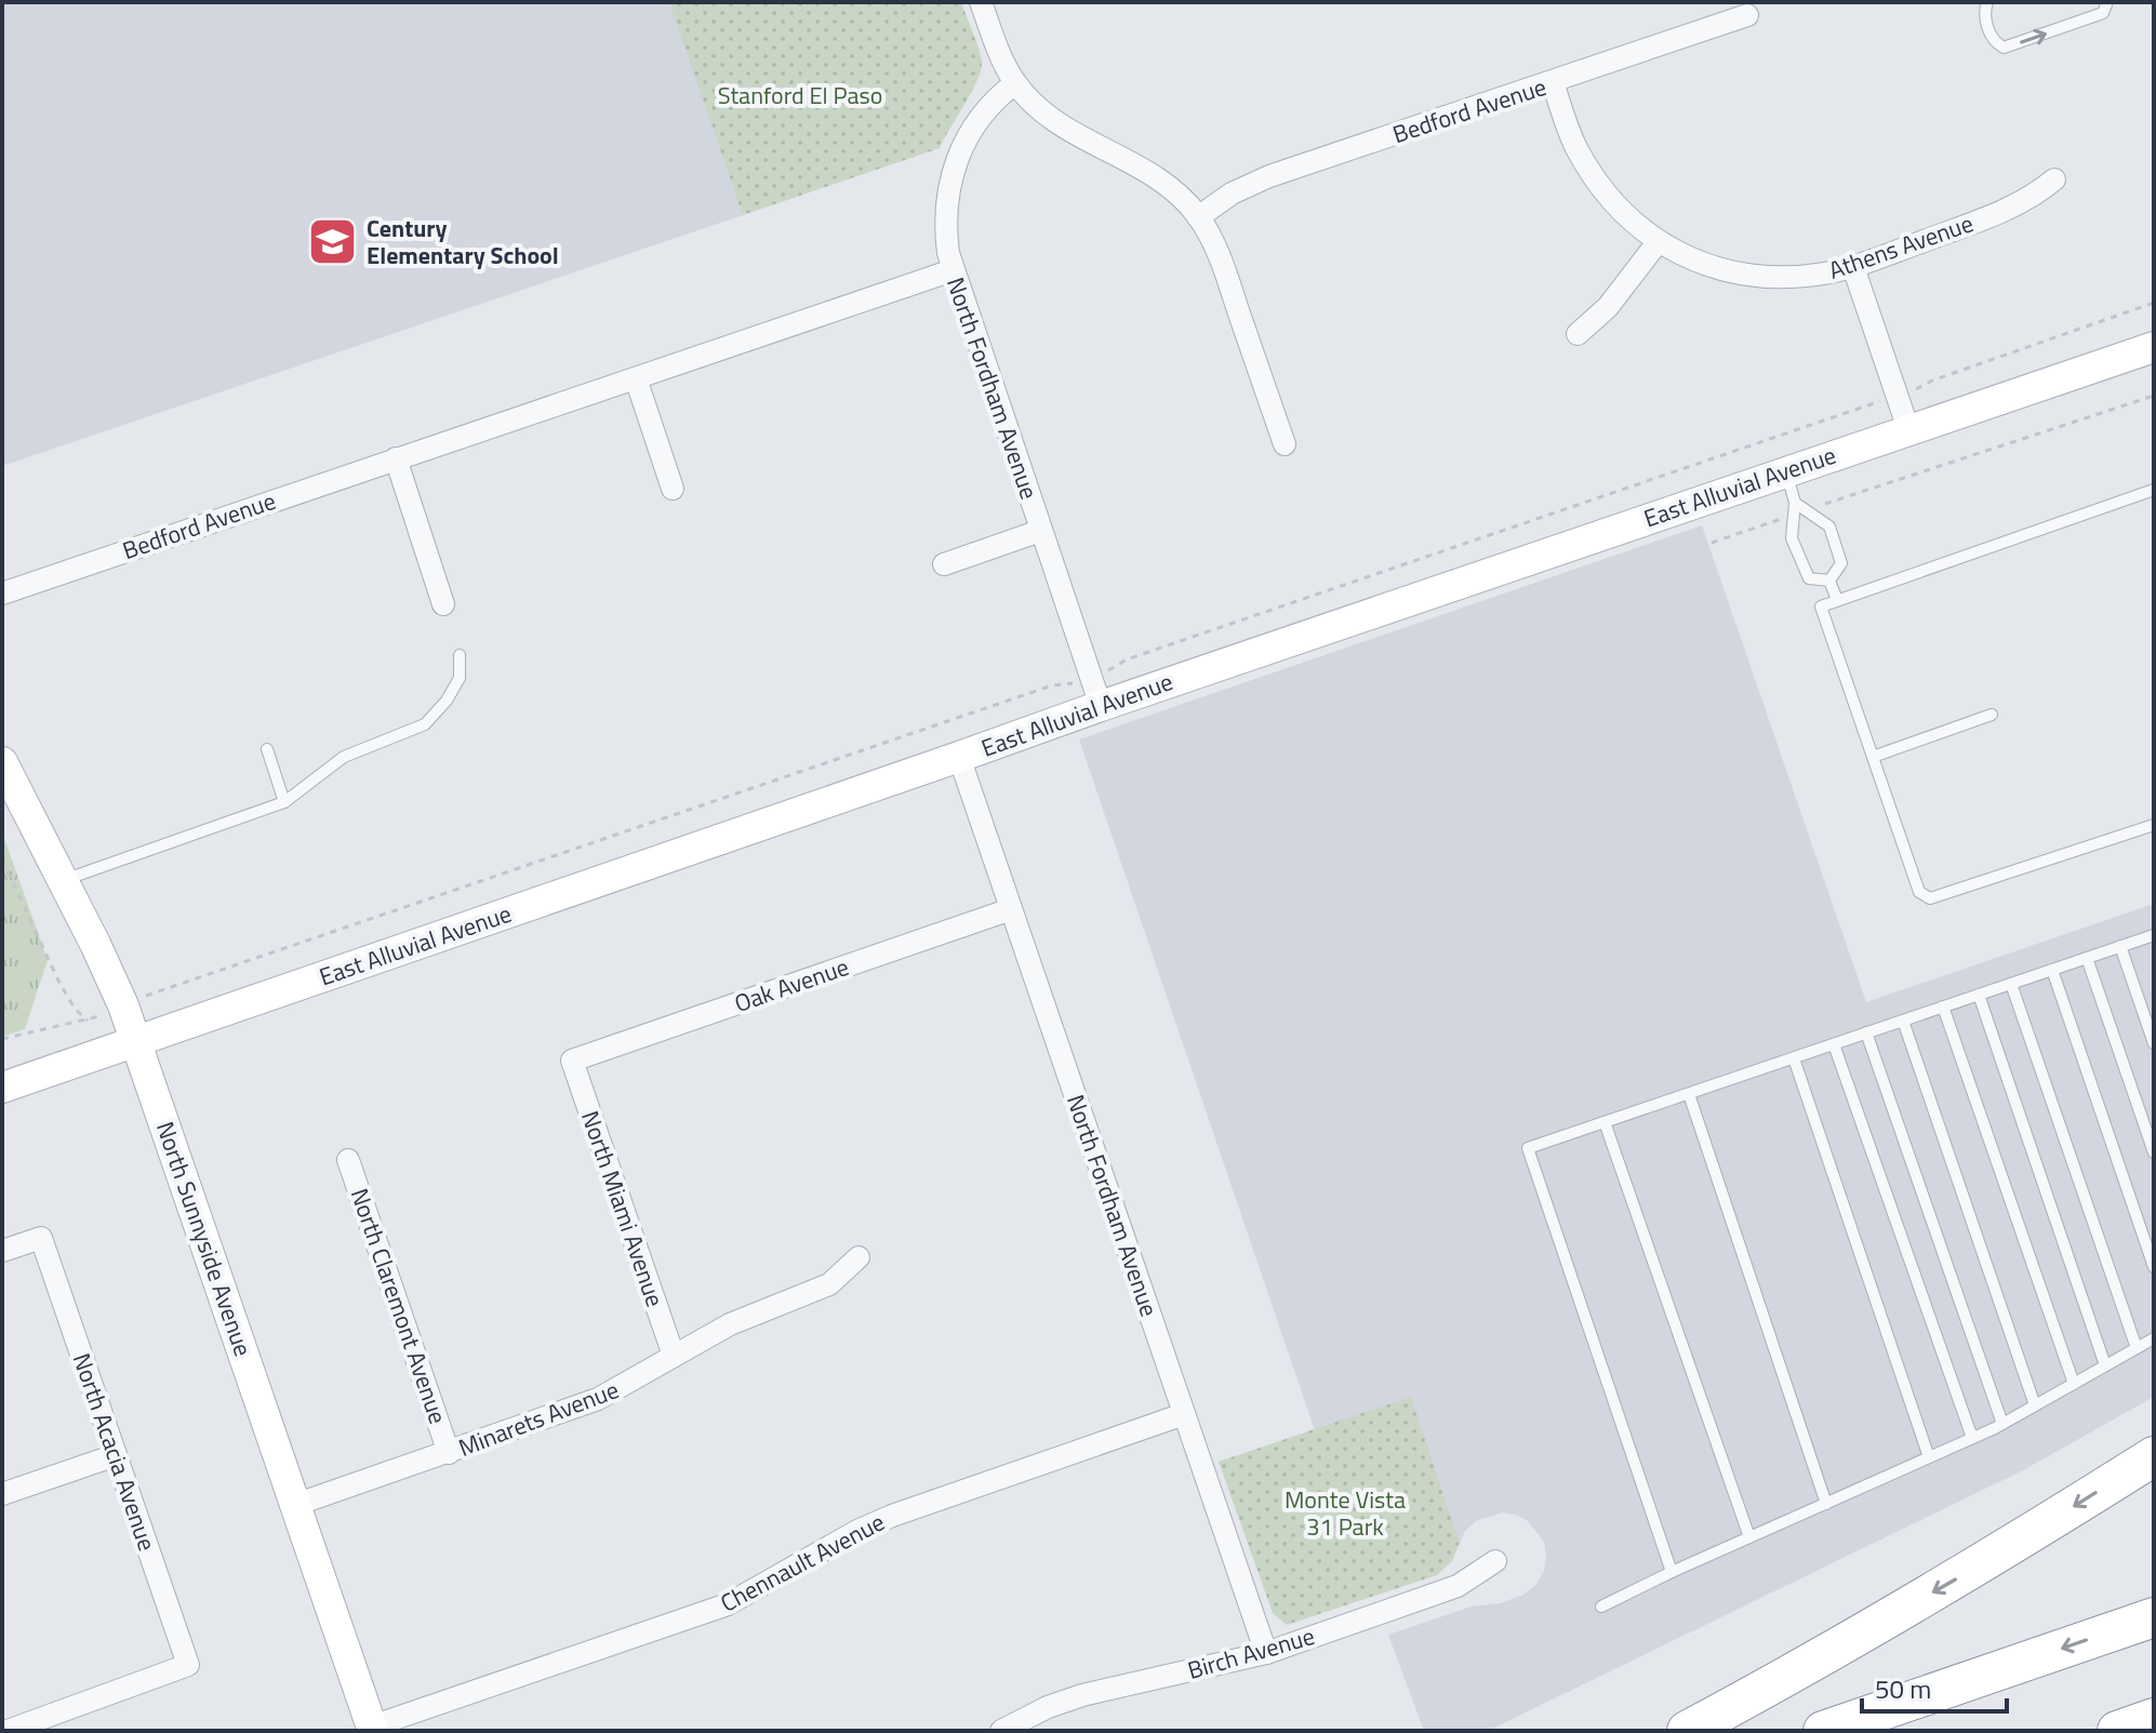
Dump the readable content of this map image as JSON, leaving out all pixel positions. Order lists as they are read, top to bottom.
{
  "streets": {
    "street": [
      "Bedford Avenue",
      "Athens Avenue",
      "North Fordham Avenue",
      "East Alluvial Avenue",
      "Oak Avenue",
      "North Miami Avenue",
      "North Sunnyside Avenue",
      "North Claremont Avenue",
      "Minarets Avenue",
      "North Acacia Avenue",
      "Chennault Avenue",
      "Birch Avenue"
    ]
  },
  "crossings": [
    ["Bedford Avenue", "Athens Avenue"],
    ["Bedford Avenue", "North Fordham Avenue"],
    ["North Fordham Avenue", "East Alluvial Avenue"],
    ["North Fordham Avenue", "Oak Avenue"],
    ["North Fordham Avenue", "Chennault Avenue"],
    ["North Fordham Avenue", "Birch Avenue"],
    ["East Alluvial Avenue", "North Sunnyside Avenue"],
    ["Oak Avenue", "North Miami Avenue"],
    ["North Miami Avenue", "Minarets Avenue"],
    ["North Sunnyside Avenue", "Minarets Avenue"],
    ["North Sunnyside Avenue", "Chennault Avenue"],
    ["North Claremont Avenue", "Minarets Avenue"]
  ],
  "parks": ["Stanford El Paso", "Monte Vista 31 Park"],
  "places": {
    "school or university": ["Century Elementary School"]
  },
  "scale_bar": "50 m"
}
